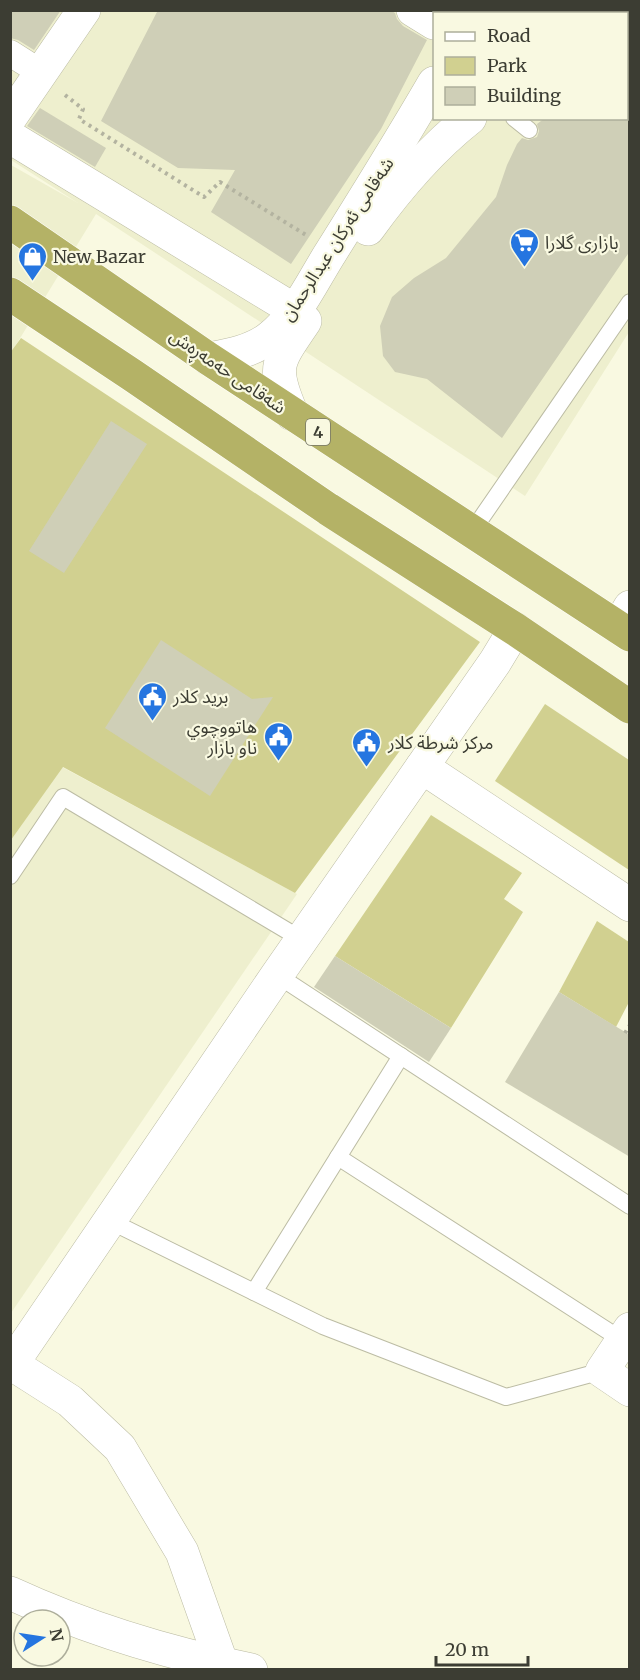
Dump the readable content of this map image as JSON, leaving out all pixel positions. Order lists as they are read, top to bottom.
{
  "streets": {
    "highway": ["شەقامی حەمەڕەش", "4"],
    "street": ["شەقامی ئەرکان عبدالرحمان"]
  },
  "crossings": [
    ["شەقامی ئەرکان عبدالرحمان", "شەقامی حەمەڕەش"]
  ],
  "places": {
    "supermarket": ["بازاری گلارا"],
    "shop": ["New Bazar"],
    "public building": ["بريد كلار", "هاتووچوي ناو بازار", "مركز شرطة كلار"]
  },
  "legend": ["Road", "Park", "Building"],
  "scale_bar": "20 m",
  "north": "right"
}
